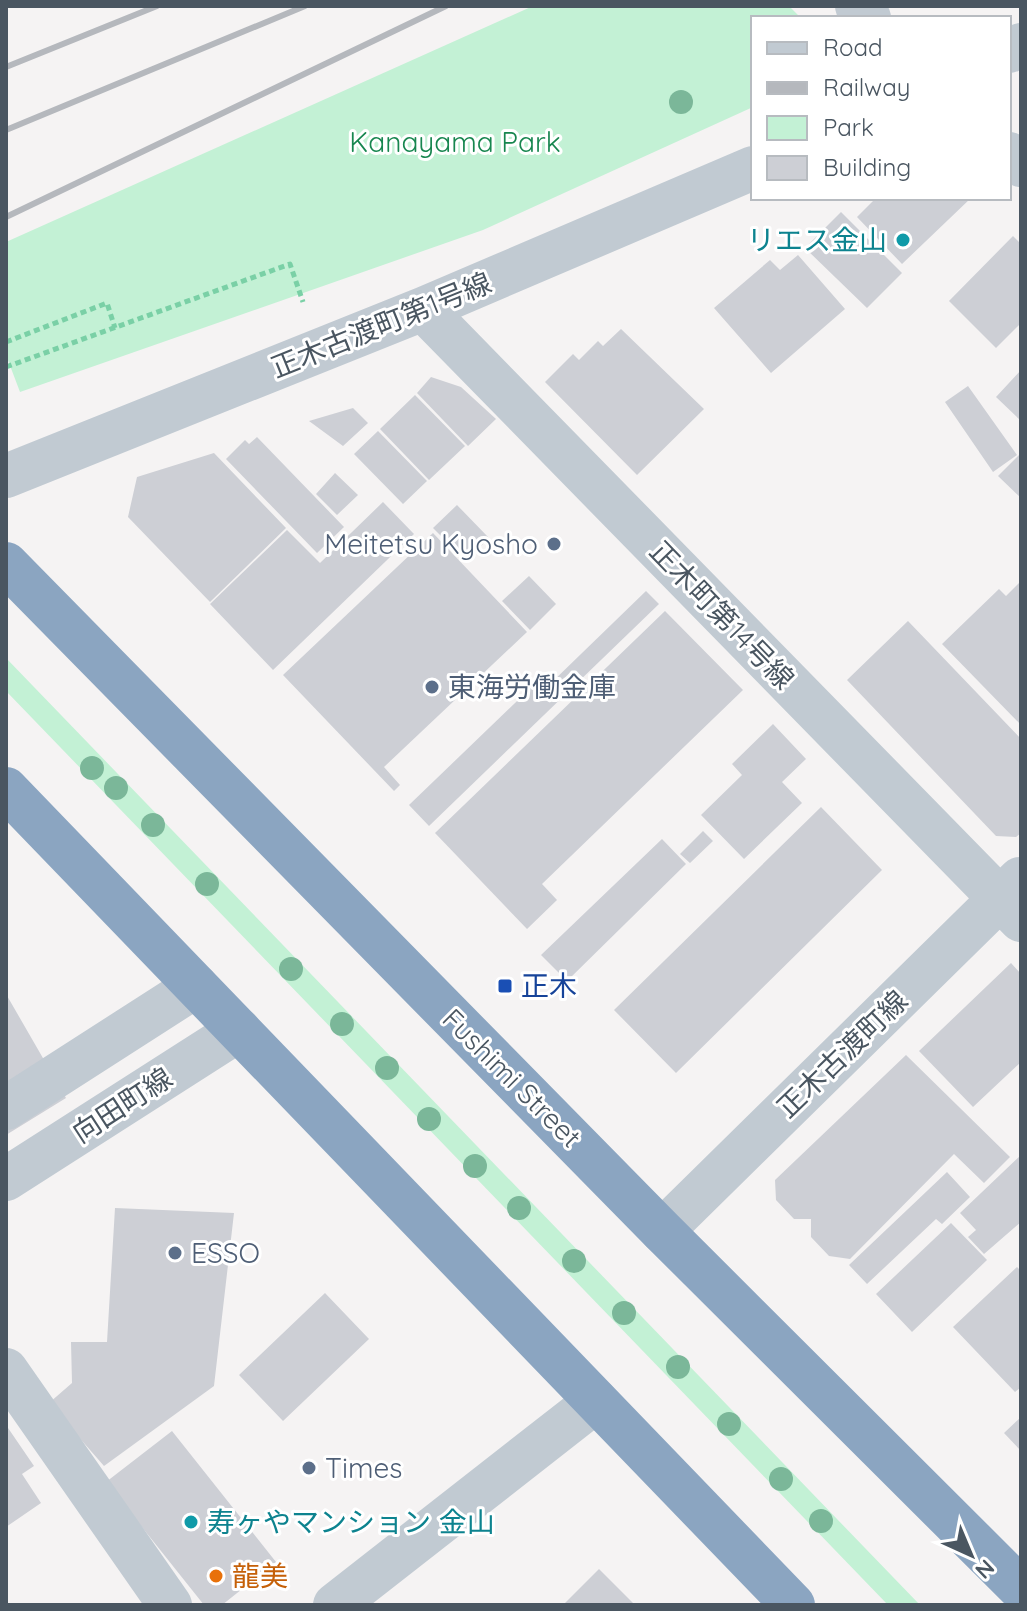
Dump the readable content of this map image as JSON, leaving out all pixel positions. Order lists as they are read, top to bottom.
{
  "streets": {
    "highway": ["Fushimi Street"],
    "street": [
      "正木古渡町第1号線",
      "正木町第14号線",
      "正木古渡町線",
      "向田町線"
    ]
  },
  "crossings": [
    ["正木古渡町第1号線", "正木町第14号線"],
    ["正木町第14号線", "正木古渡町線"],
    ["正木古渡町線", "Fushimi Street"]
  ],
  "parks": ["Kanayama Park"],
  "places": {
    "other": [
      "リエス金山",
      "Meitetsu Kyosho",
      "東海労働金庫",
      "ESSO",
      "Times",
      "寿ヶやマンション 金山",
      "龍美"
    ],
    "transit": ["正木"]
  },
  "legend": [
    "Road",
    "Railway",
    "Park",
    "Building"
  ],
  "north": "bottom right"
}
